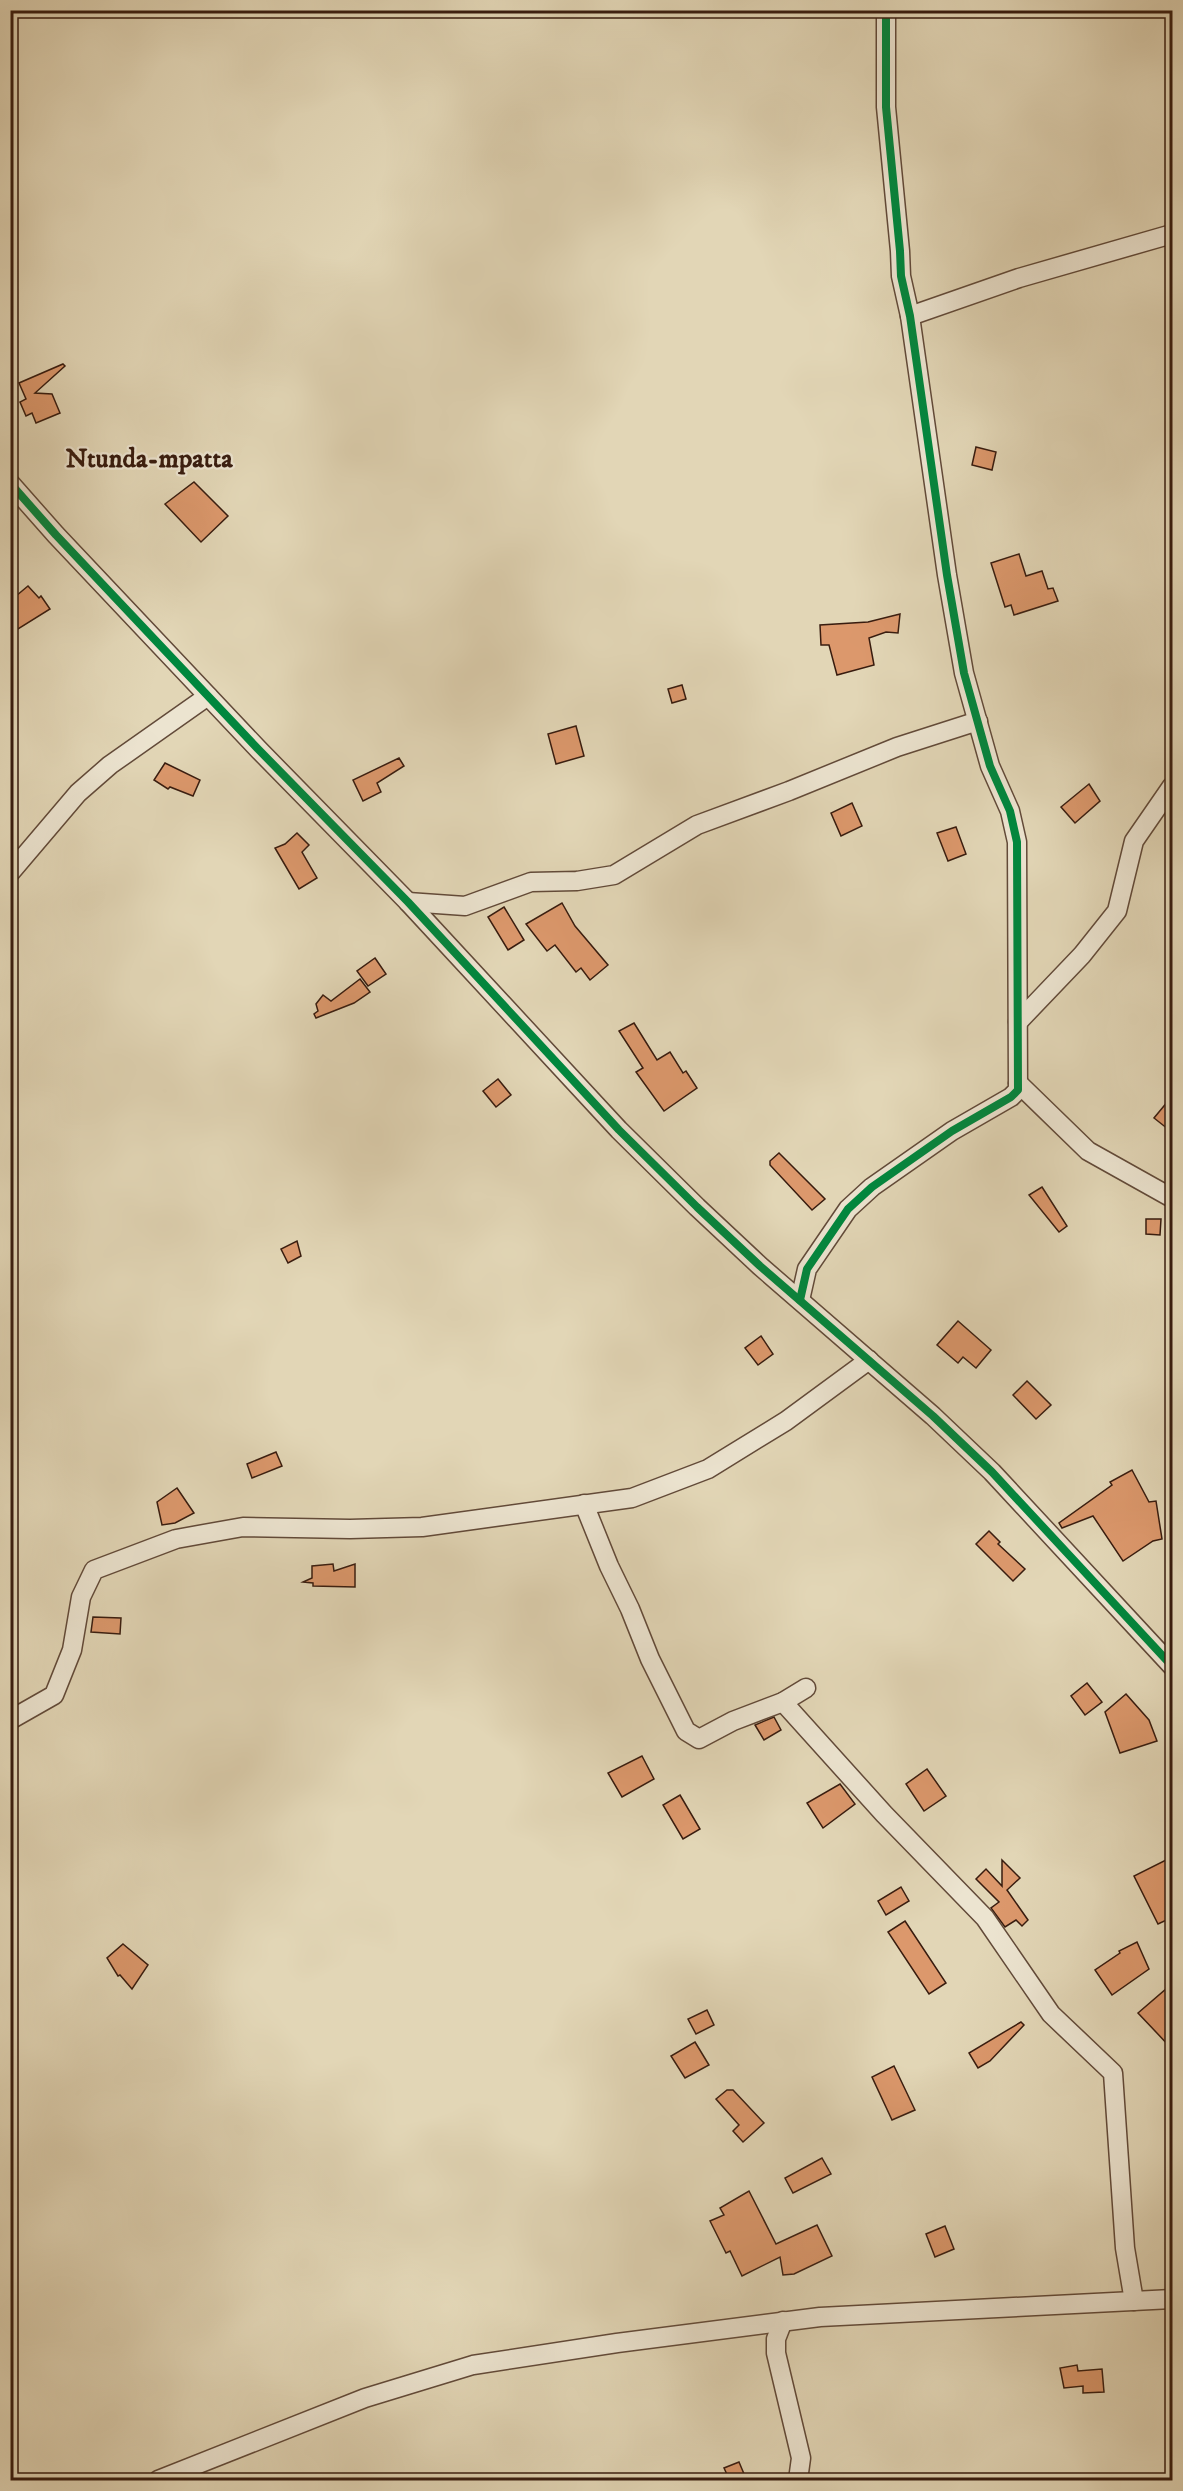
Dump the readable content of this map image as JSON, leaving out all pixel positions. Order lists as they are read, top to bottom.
{
  "districts": ["Ntunda-mpatta"]
}
